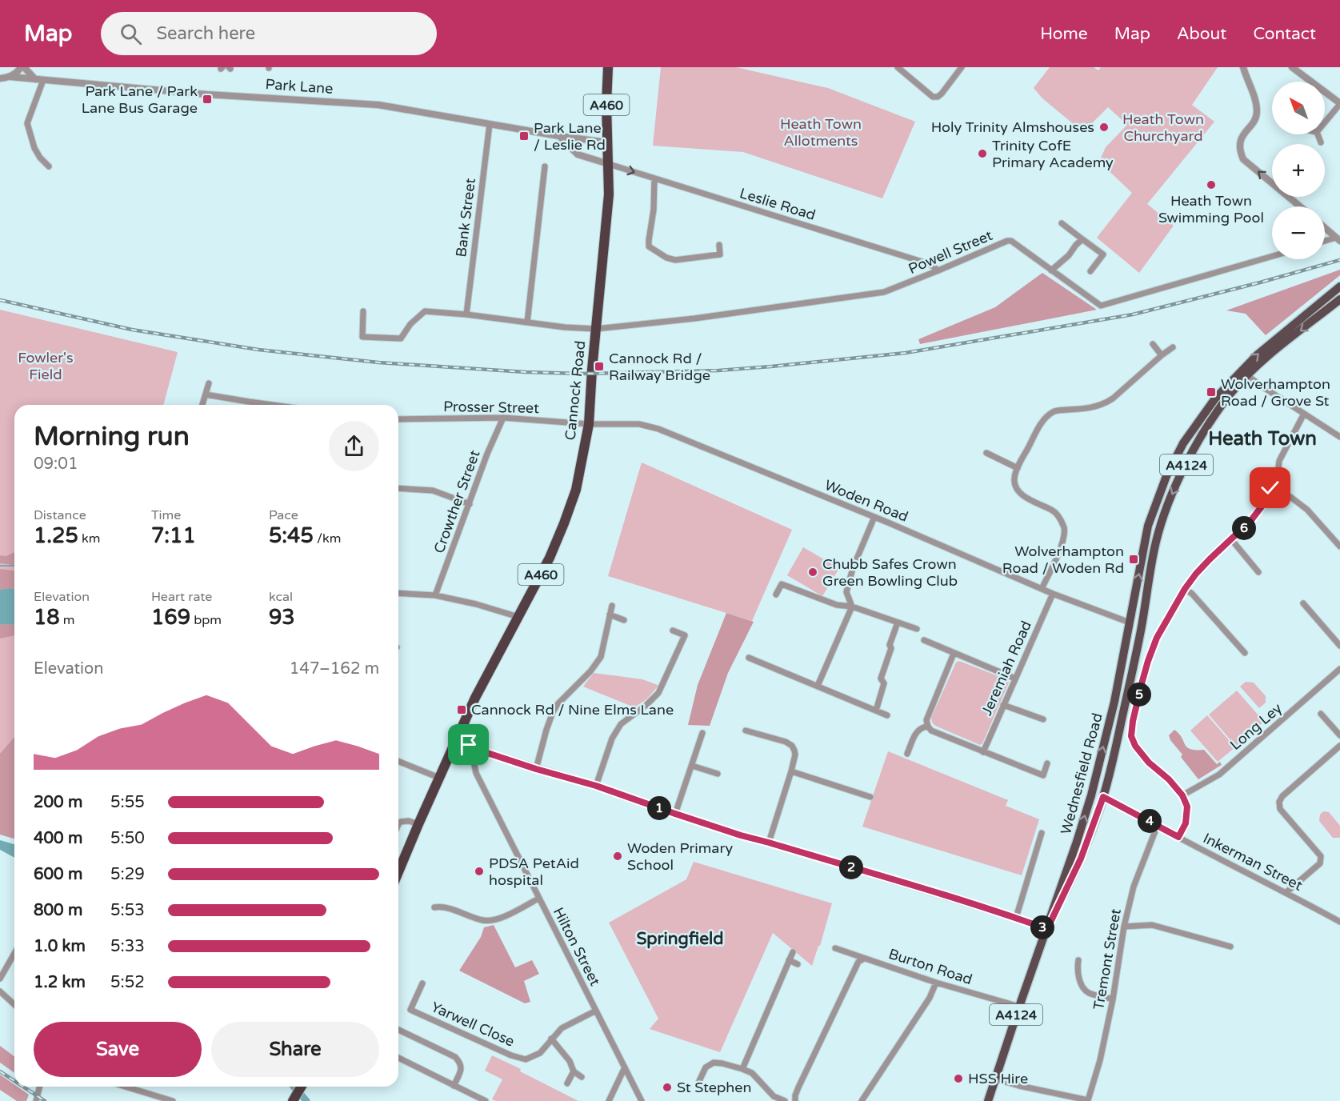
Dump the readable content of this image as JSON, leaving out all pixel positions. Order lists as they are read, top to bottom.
{
  "streets": {
    "highway": ["A460", "Cannock Road"],
    "main road": ["A4124", "Wednesfield Road"],
    "street": [
      "Park Lane",
      "Leslie Road",
      "Bank Street",
      "Powell Street",
      "Prosser Street",
      "Woden Road",
      "Crowther Street",
      "Jeremiah Road",
      "Long Ley",
      "Inkerman Street",
      "Hilton Street",
      "Tremont Street",
      "Burton Road",
      "Yarwell Close"
    ]
  },
  "crossings": [
    ["Park Lane", "Bank Street"],
    ["Park Lane", "Cannock Road"],
    ["Leslie Road", "Powell Street"],
    ["Leslie Road", "Cannock Road"],
    ["Bank Street", "Powell Street"],
    ["Powell Street", "Cannock Road"],
    ["Cannock Road", "Prosser Street"],
    ["Cannock Road", "Woden Road"],
    ["Prosser Street", "Woden Road"],
    ["Prosser Street", "Crowther Street"],
    ["A4124", "Woden Road"],
    ["A4124", "Wednesfield Road"],
    ["Woden Road", "Jeremiah Road"],
    ["Woden Road", "Wednesfield Road"],
    ["Wednesfield Road", "Inkerman Street"],
    ["Wednesfield Road", "Burton Road"],
    ["Inkerman Street", "Tremont Street"],
    ["Hilton Street", "Yarwell Close"]
  ],
  "districts": ["Heath Town", "Springfield"],
  "parks": ["Heath Town Churchyard", "Heath Town Allotments", "Fowler's Field"],
  "places": {
    "transit": [
      "Park Lane / Park Lane Bus Garage",
      "Park Lane / Leslie Rd",
      "Cannock Rd / Railway Bridge",
      "Wolverhampton Road / Grove St",
      "Wolverhampton Road / Woden Rd",
      "Cannock Rd / Nine Elms Lane"
    ],
    "other": [
      "Holy Trinity Almshouses",
      "Trinity CofE Primary Academy",
      "Heath Town Swimming Pool",
      "Chubb Safes Crown Green Bowling Club",
      "Woden Primary School",
      "PDSA PetAid hospital",
      "HSS Hire",
      "St Stephen"
    ]
  },
  "north": "top left",
  "page": {
    "header": "Map",
    "search": "Search here",
    "nav": [
      "Home",
      "Map",
      "About",
      "Contact"
    ],
    "map_buttons": ["+", "−"],
    "heading": ["Morning run", "09:01"],
    "stats": [
      ["Distance", "1.25 km"],
      ["Time", "7:11"],
      ["Pace", "5:45 /km"],
      ["Elevation", "18 m"],
      ["Heart rate", "169 bpm"],
      ["kcal", "93"]
    ],
    "pins": [
      "6",
      "5",
      "1",
      "4",
      "2",
      "3"
    ],
    "chart": ["Elevation", "147–162 m"],
    "list": [
      {
        "name": "200 m",
        "note": "5:55"
      },
      {
        "name": "400 m",
        "note": "5:50"
      },
      {
        "name": "600 m",
        "note": "5:29"
      },
      {
        "name": "800 m",
        "note": "5:53"
      },
      {
        "name": "1.0 km",
        "note": "5:33"
      },
      {
        "name": "1.2 km",
        "note": "5:52"
      }
    ],
    "buttons": ["Save", "Share"]
  }
}
